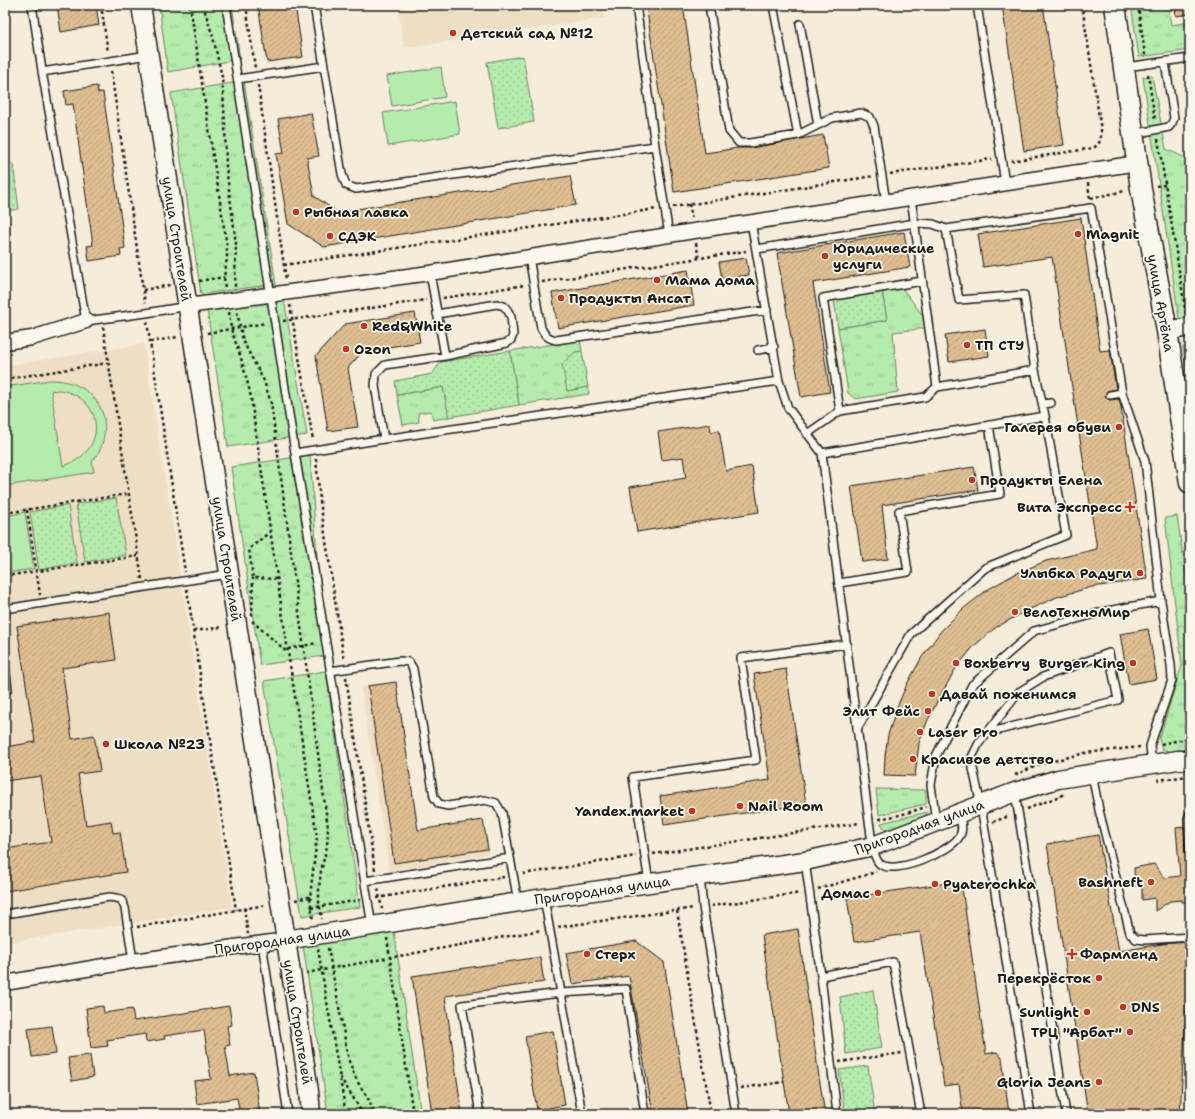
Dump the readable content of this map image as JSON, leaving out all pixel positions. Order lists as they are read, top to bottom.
{
  "streets": {
    "main road": ["улица Артёма"],
    "street": ["улица Строителей", "Пригородная улица"]
  },
  "crossings": [
    ["улица Строителей", "Пригородная улица"]
  ],
  "places": {
    "other": [
      "Детский сад №12",
      "Рыбная лавка",
      "Magnit",
      "СДЭК",
      "Юридические услуги",
      "Мама дома",
      "Продукты Ансат",
      "Red&White",
      "ТП СТУ",
      "Ozon",
      "Галерея обуви",
      "Продукты Елена",
      "Улыбка Радуги",
      "ВелоТехноМир",
      "Boxberry",
      "Burger King",
      "Давай поженимся",
      "Элит Фейс",
      "Laser Pro",
      "Школа №23",
      "Красивое детство",
      "Nail Room",
      "Yandex.market",
      "Bashneft",
      "Pyaterochka",
      "Домас",
      "Стерх",
      "Перекрёсток",
      "DNS",
      "Sunlight",
      "ТРЦ \"Арбат\"",
      "Gloria Jeans"
    ],
    "health": ["Вита Экспресс", "Фармленд"]
  }
}
